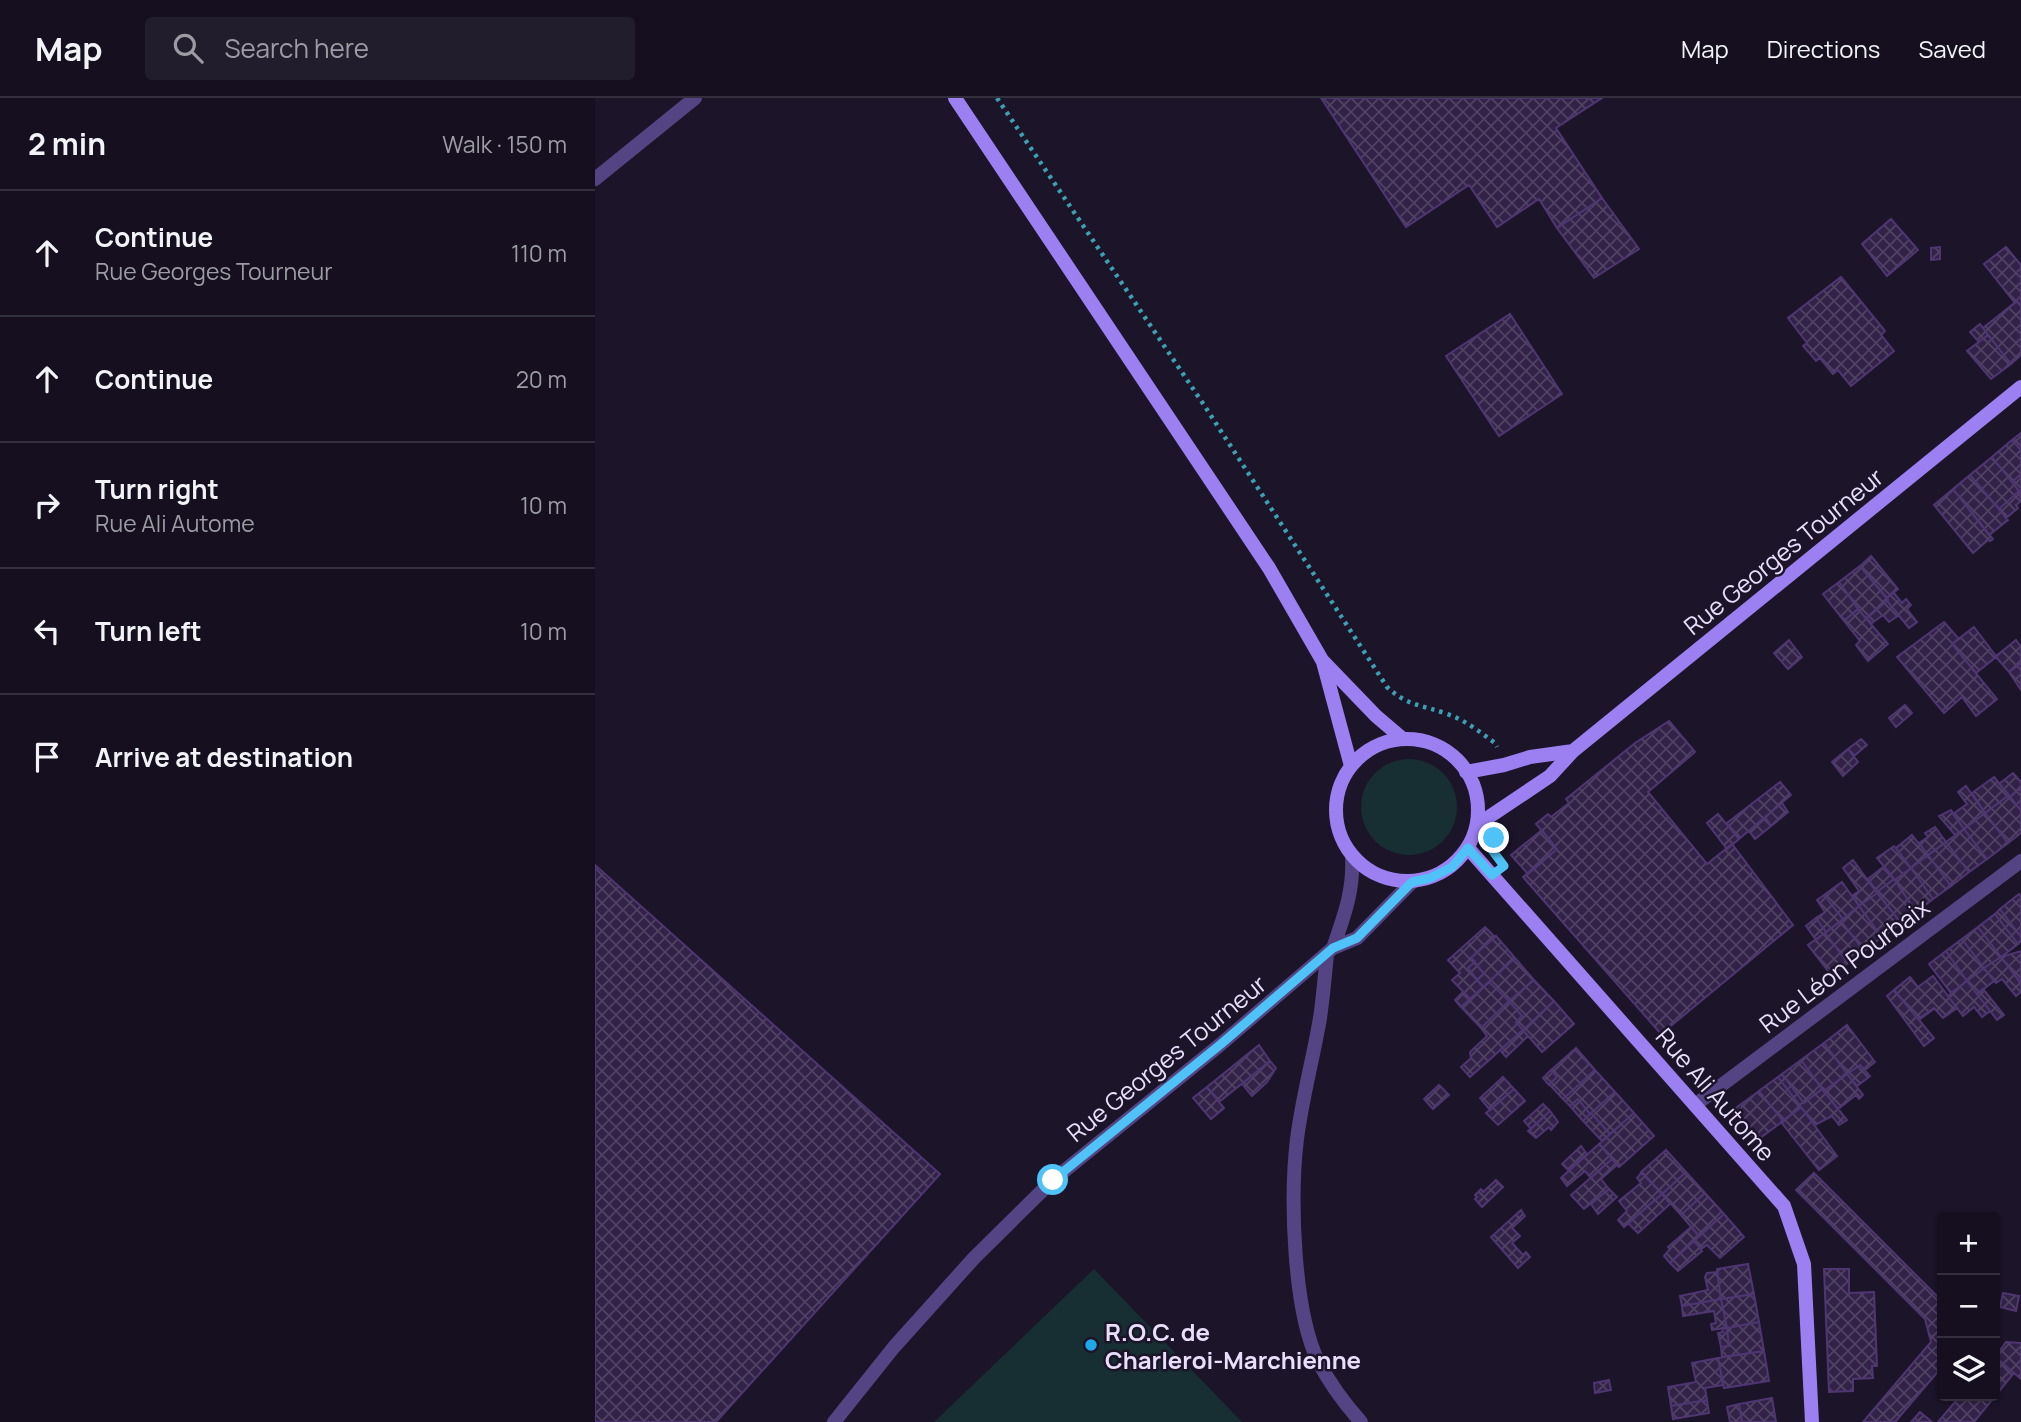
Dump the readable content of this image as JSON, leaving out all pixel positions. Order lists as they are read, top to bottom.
{
  "streets": {
    "street": ["Rue Georges Tourneur", "Rue Léon Pourbaix", "Rue Ali Autome"]
  },
  "crossings": [
    ["Rue Georges Tourneur", "Rue Ali Autome"],
    ["Rue Léon Pourbaix", "Rue Ali Autome"]
  ],
  "places": ["R.O.C. de Charleroi-Marchienne"],
  "page": {
    "header": "Map",
    "search": "Search here",
    "nav": ["Map", "Directions", "Saved"],
    "heading": ["2 min", "Walk · 150 m"],
    "list": [
      ["Continue", "Rue Georges Tourneur", "110 m"],
      ["Continue", "20 m"],
      ["Turn right", "Rue Ali Autome", "10 m"],
      ["Turn left", "10 m"],
      "Arrive at destination"
    ],
    "map_buttons": ["+", "−"]
  }
}
